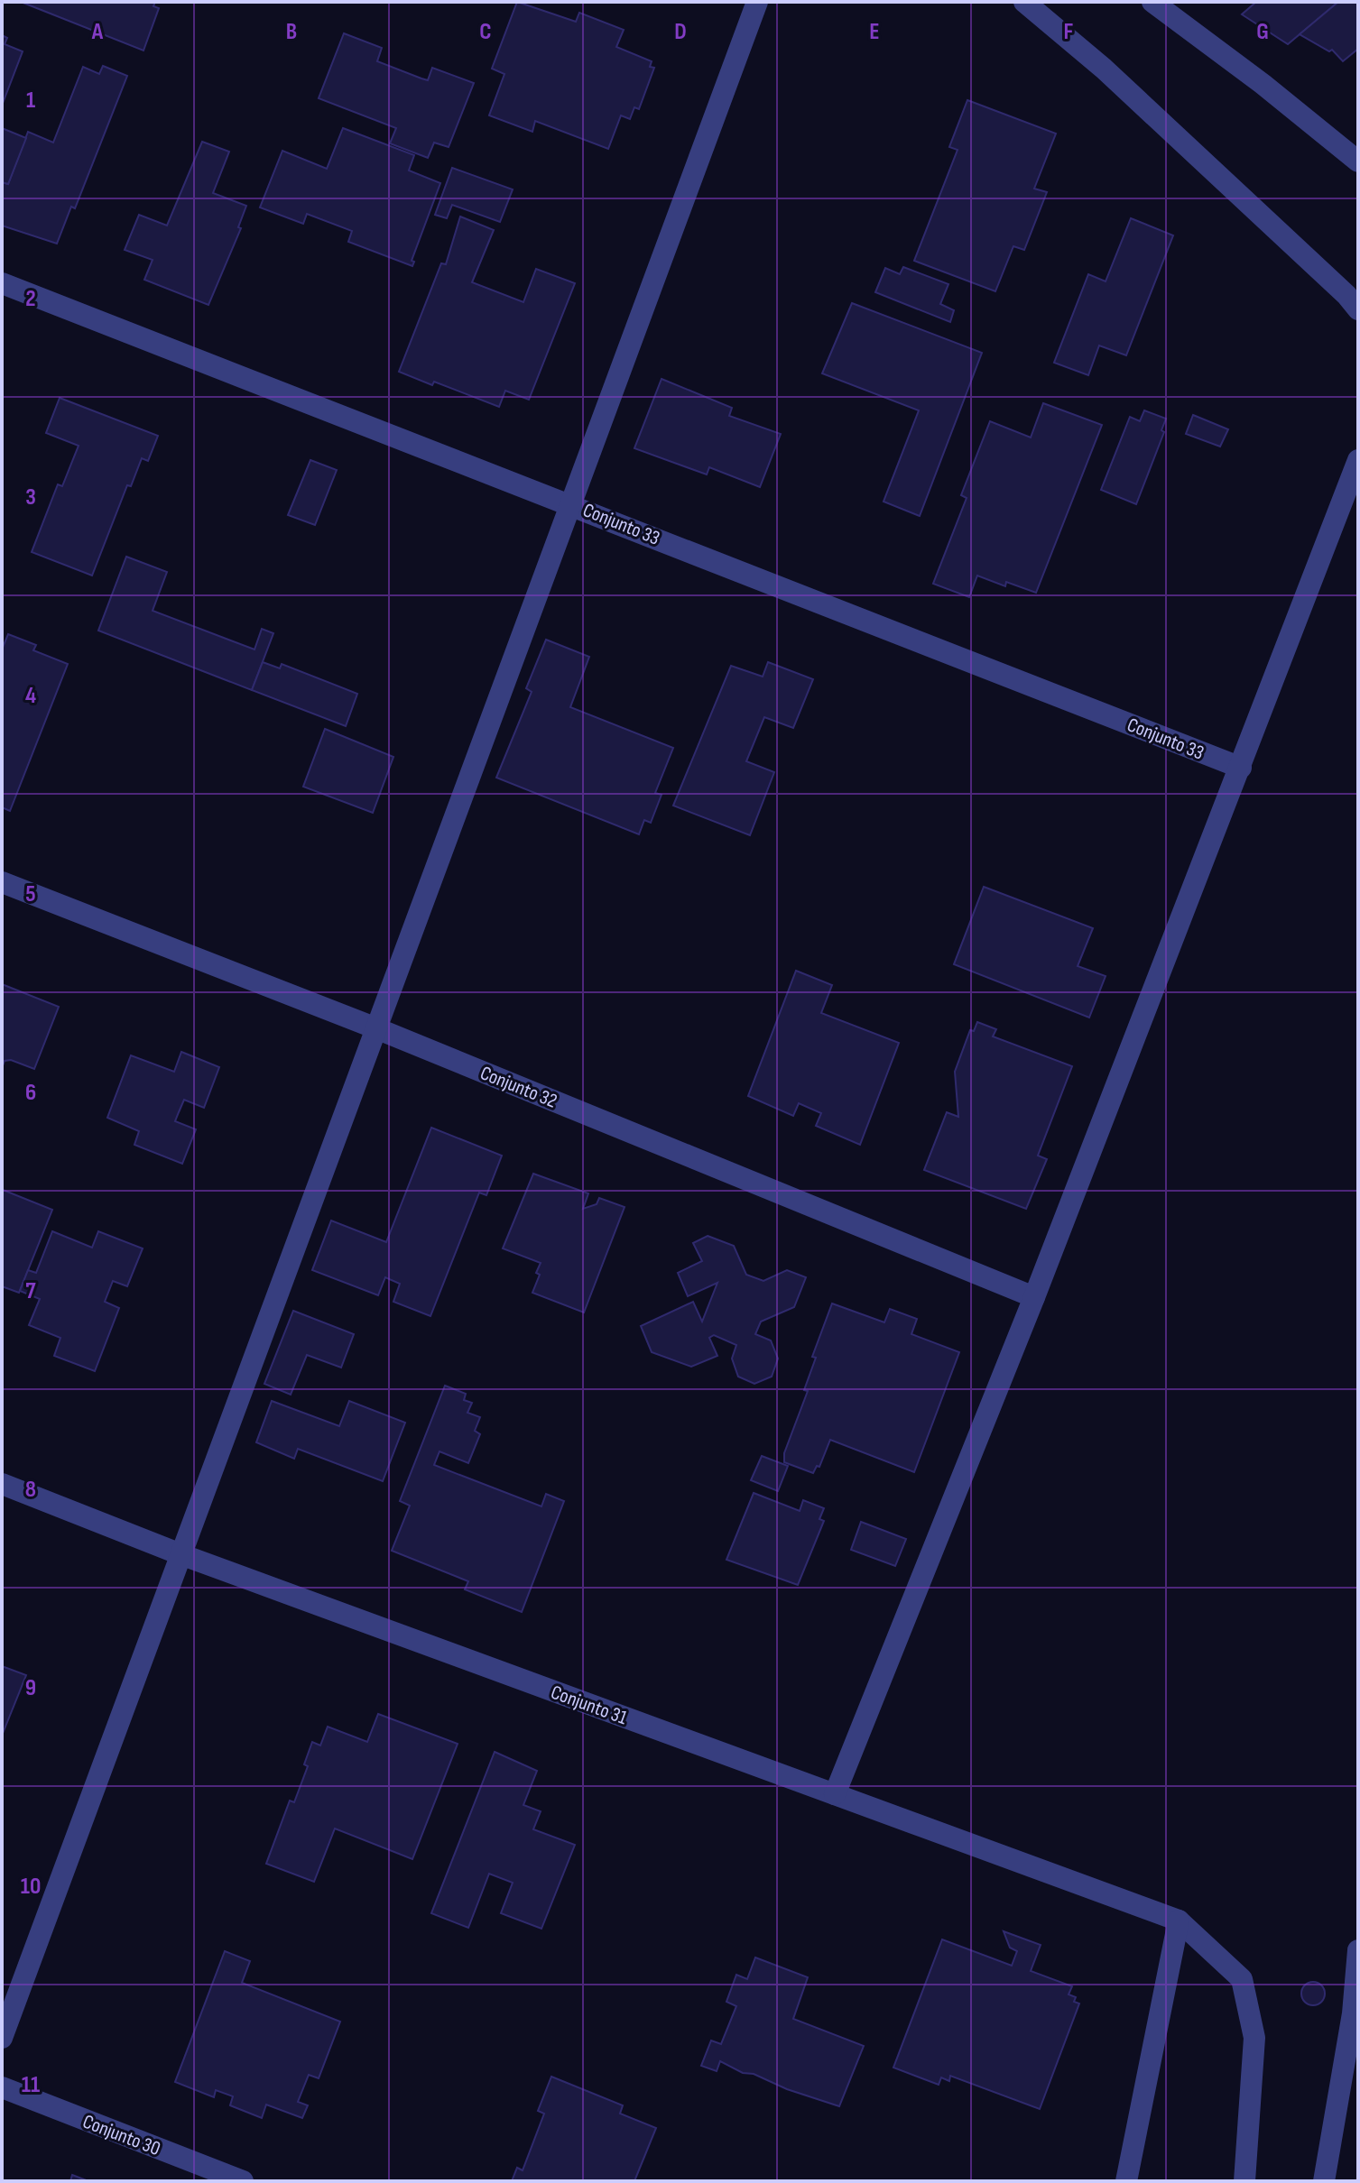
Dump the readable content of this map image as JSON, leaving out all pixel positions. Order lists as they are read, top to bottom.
{
  "streets": {
    "street": [
      "Conjunto 33",
      "Conjunto 32",
      "Conjunto 31",
      "Conjunto 30"
    ]
  },
  "grid": {
    "columns": [
      "A",
      "B",
      "C",
      "D",
      "E",
      "F",
      "G"
    ],
    "rows": [
      "1",
      "2",
      "3",
      "4",
      "5",
      "6",
      "7",
      "8",
      "9",
      "10",
      "11"
    ]
  }
}
